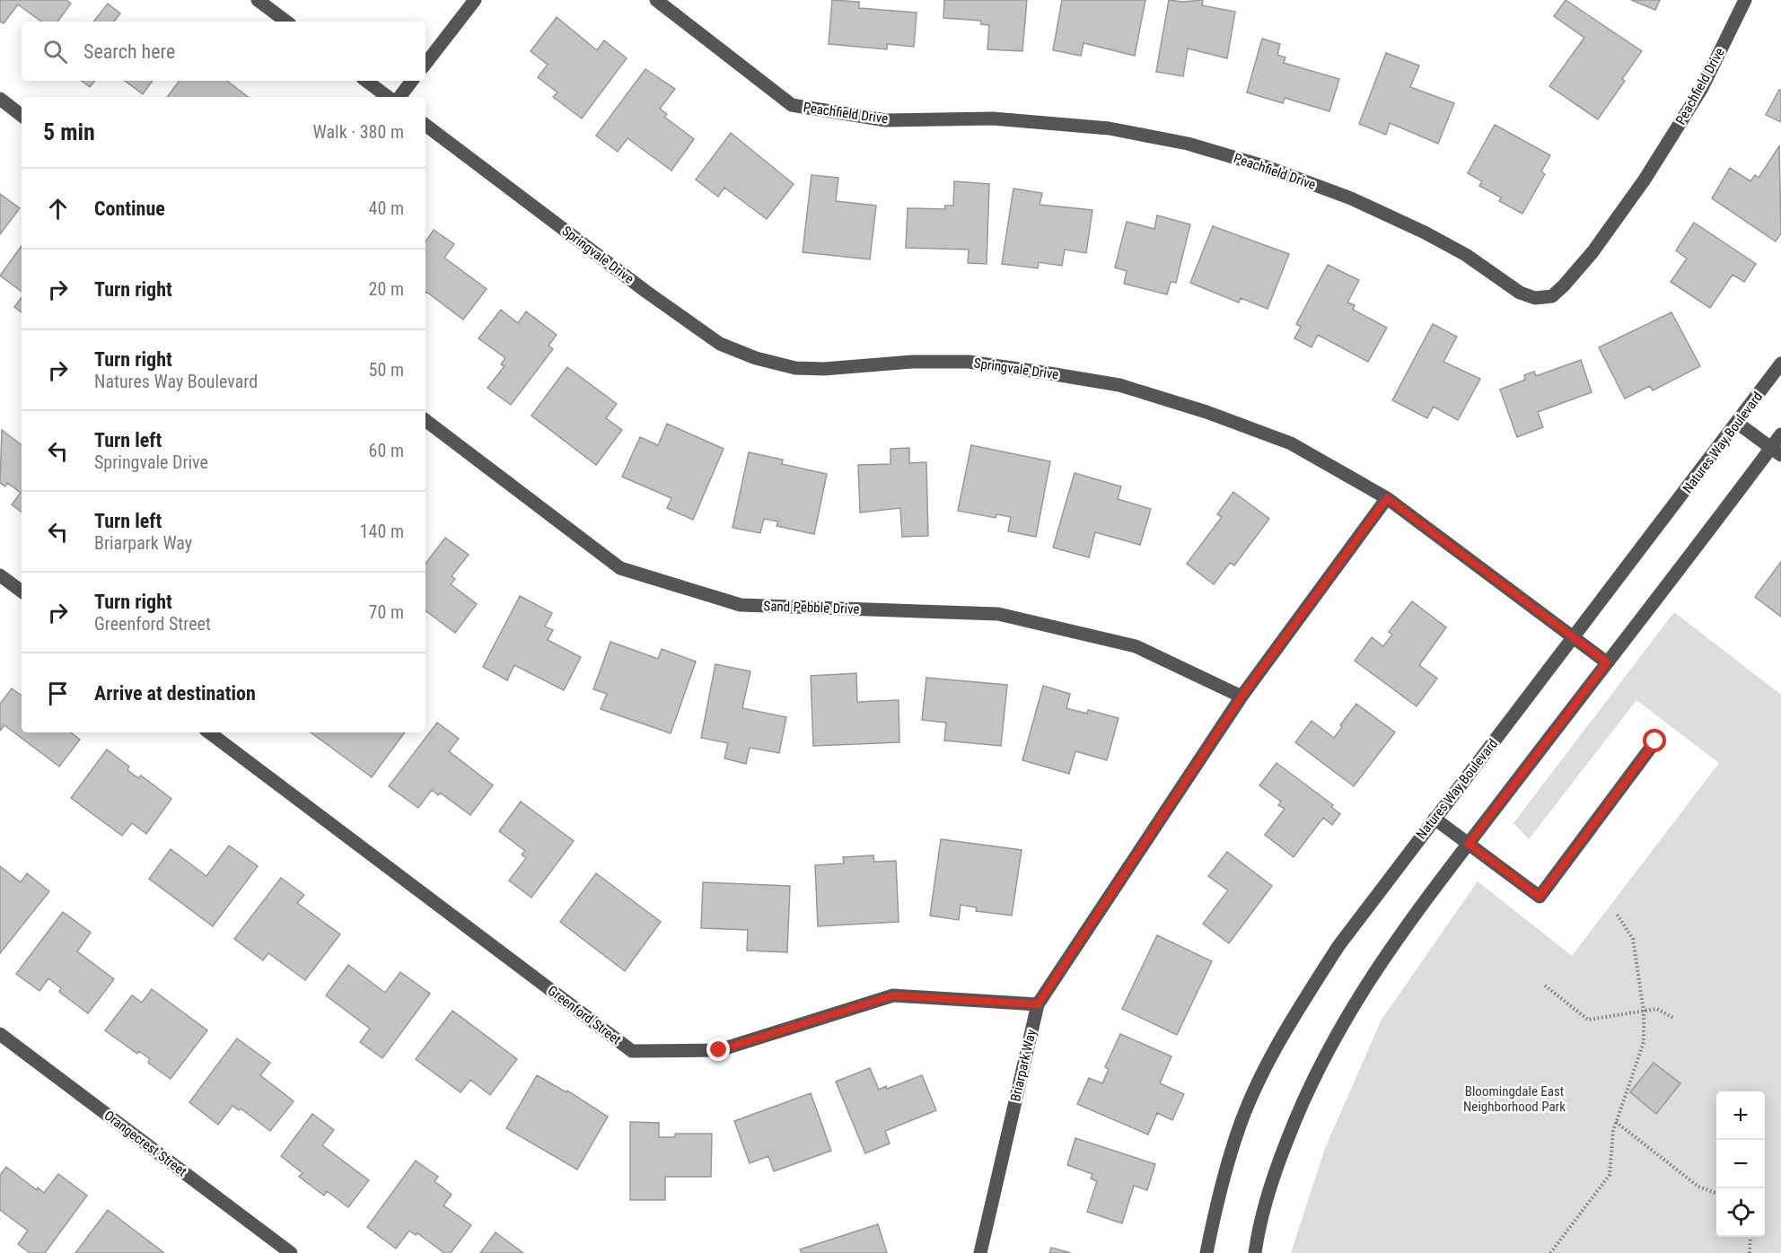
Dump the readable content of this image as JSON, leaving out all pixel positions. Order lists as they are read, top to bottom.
{
  "streets": {
    "street": [
      "Peachfield Drive",
      "Springvale Drive",
      "Natures Way Boulevard",
      "Sand Pebble Drive",
      "Greenford Street",
      "Briarpark Way",
      "Orangecrest Street"
    ]
  },
  "crossings": [
    ["Springvale Drive", "Natures Way Boulevard"],
    ["Springvale Drive", "Briarpark Way"],
    ["Sand Pebble Drive", "Briarpark Way"],
    ["Greenford Street", "Briarpark Way"]
  ],
  "parks": ["Bloomingdale East Neighborhood Park"],
  "page": {
    "search": "Search here",
    "heading": ["5 min", "Walk · 380 m"],
    "list": [
      ["Continue", "40 m"],
      ["Turn right", "20 m"],
      ["Turn right", "Natures Way Boulevard", "50 m"],
      ["Turn left", "Springvale Drive", "60 m"],
      ["Turn left", "Briarpark Way", "140 m"],
      ["Turn right", "Greenford Street", "70 m"],
      "Arrive at destination"
    ],
    "map_buttons": ["+", "−"]
  }
}
